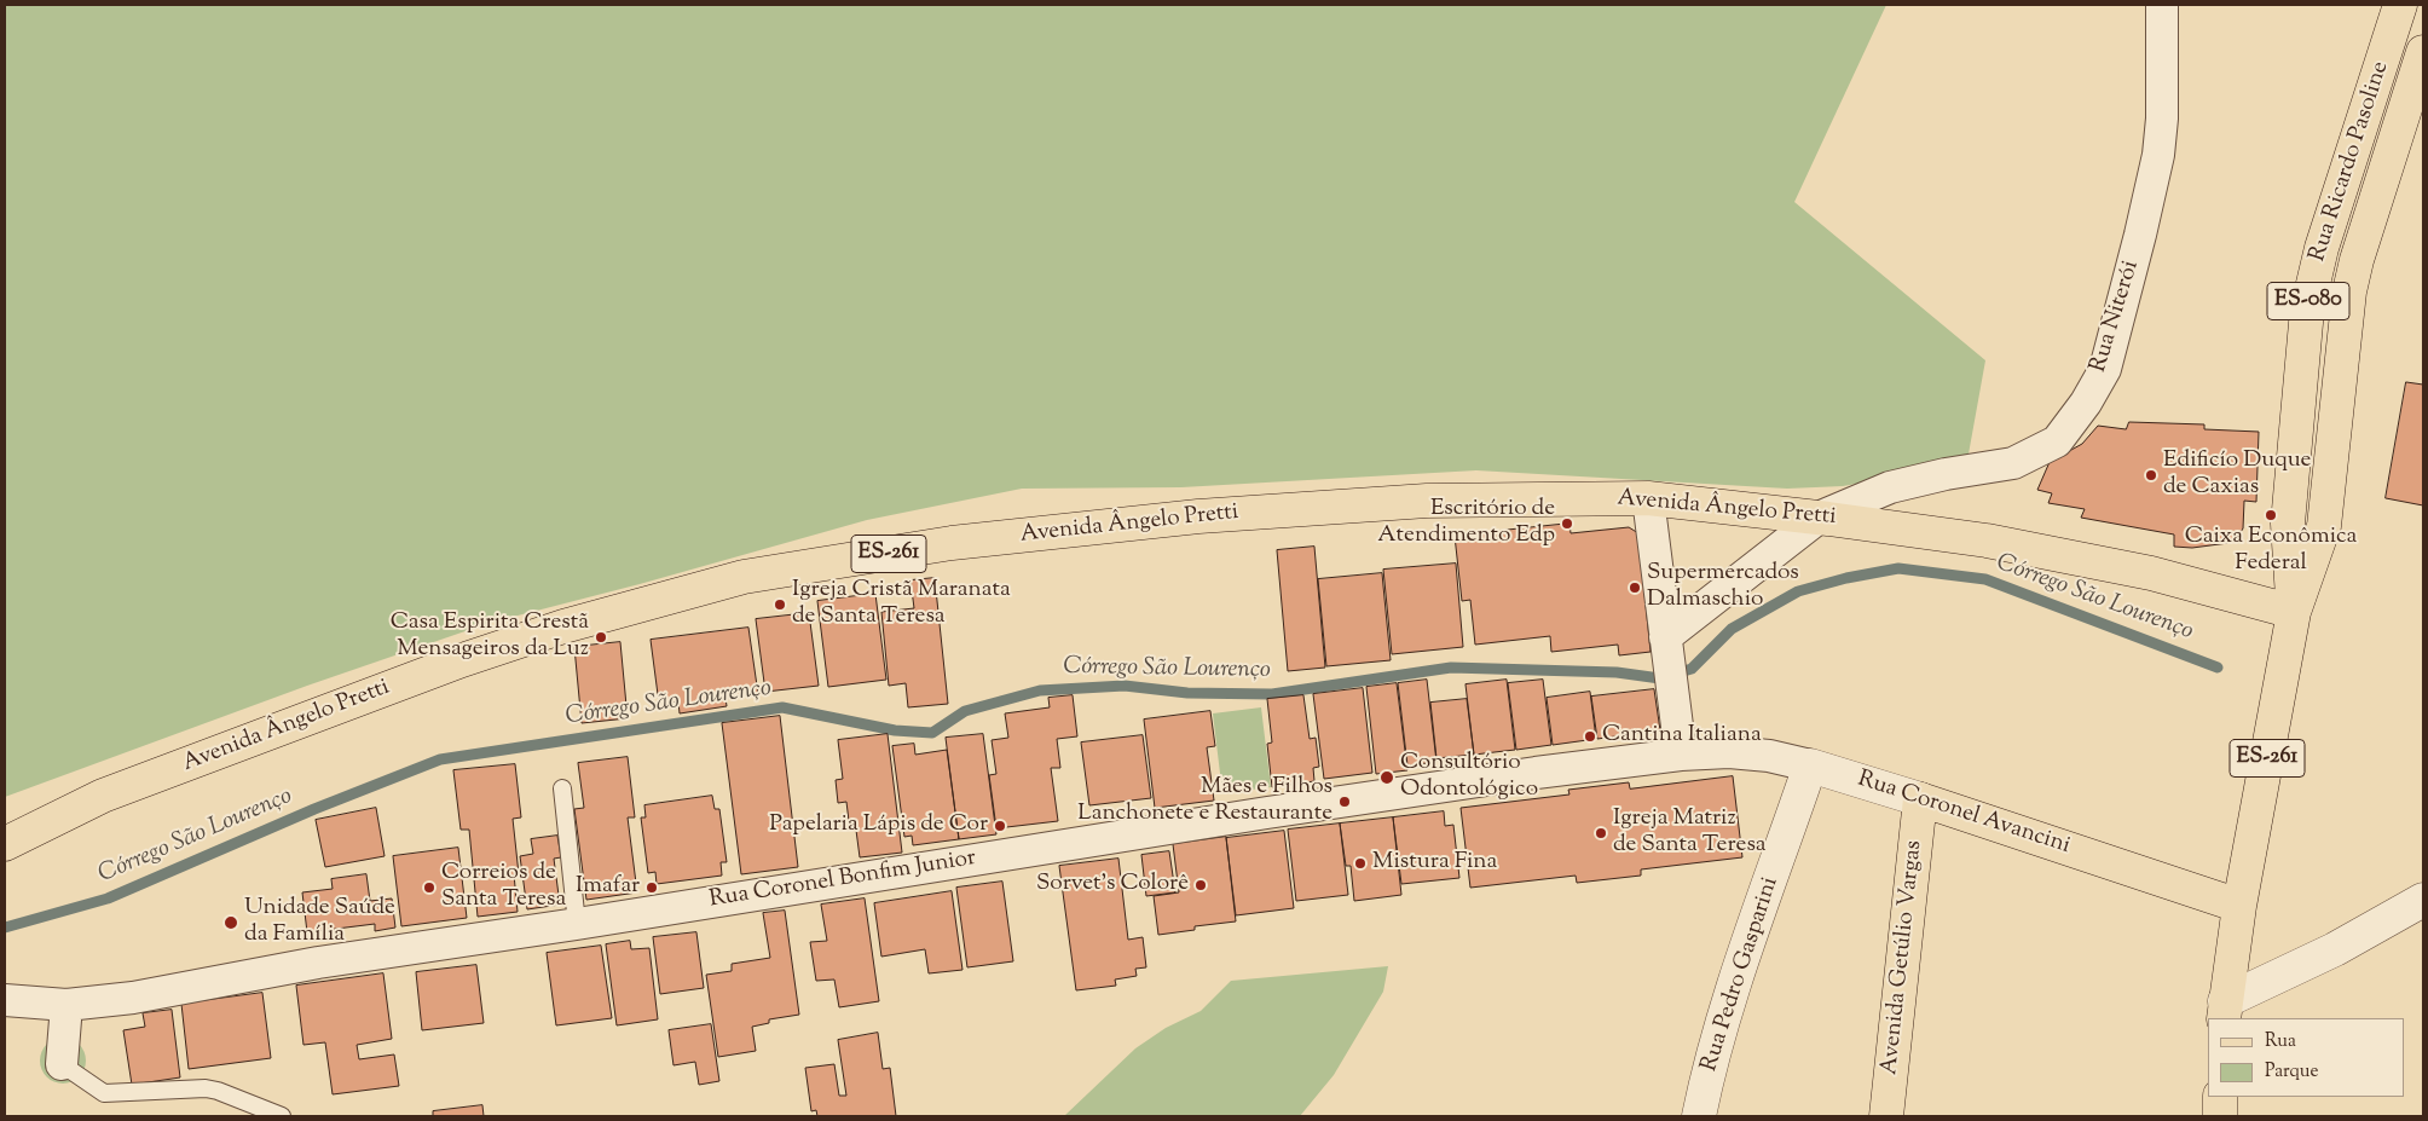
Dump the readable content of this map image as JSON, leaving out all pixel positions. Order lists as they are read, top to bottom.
{
  "streets": {
    "main road": [
      "Rua Ricardo Pasoline",
      "ES-080",
      "Avenida Ângelo Pretti",
      "ES-261",
      "Rua Coronel Avancini",
      "Avenida Getúlio Vargas"
    ],
    "street": ["Rua Niterói", "Rua Coronel Bonfim Junior", "Rua Pedro Gasparini"]
  },
  "crossings": [
    ["Rua Ricardo Pasoline", "Avenida Ângelo Pretti"],
    ["Rua Ricardo Pasoline", "ES-261"],
    ["Rua Niterói", "Avenida Ângelo Pretti"],
    ["Avenida Ângelo Pretti", "ES-261"],
    ["ES-261", "Rua Coronel Avancini"],
    ["Rua Coronel Avancini", "Rua Coronel Bonfim Junior"],
    ["Rua Coronel Avancini", "Avenida Getúlio Vargas"],
    ["Rua Coronel Avancini", "Rua Pedro Gasparini"]
  ],
  "water": ["Córrego São Lourenço"],
  "places": [
    "Edificío Duque de Caxias",
    "Caixa Econômica Federal",
    "Escritório de Atendimento Edp",
    "Supermercados Dalmaschio",
    "Igreja Cristã Maranata de Santa Teresa",
    "Casa Espirita Crestã Mensageiros da Luz",
    "Cantina Italiana",
    "Consultório Odontológico",
    "Mães e Filhos Lanchonete e Restaurante",
    "Papelaria Lápis de Cor",
    "Igreja Matriz de Santa Teresa",
    "Mistura Fina",
    "Sorvet's Colorê",
    "Correios de Santa Teresa",
    "Imafar",
    "Unidade Saúde da Família"
  ],
  "legend": ["Rua", "Parque"]
}
